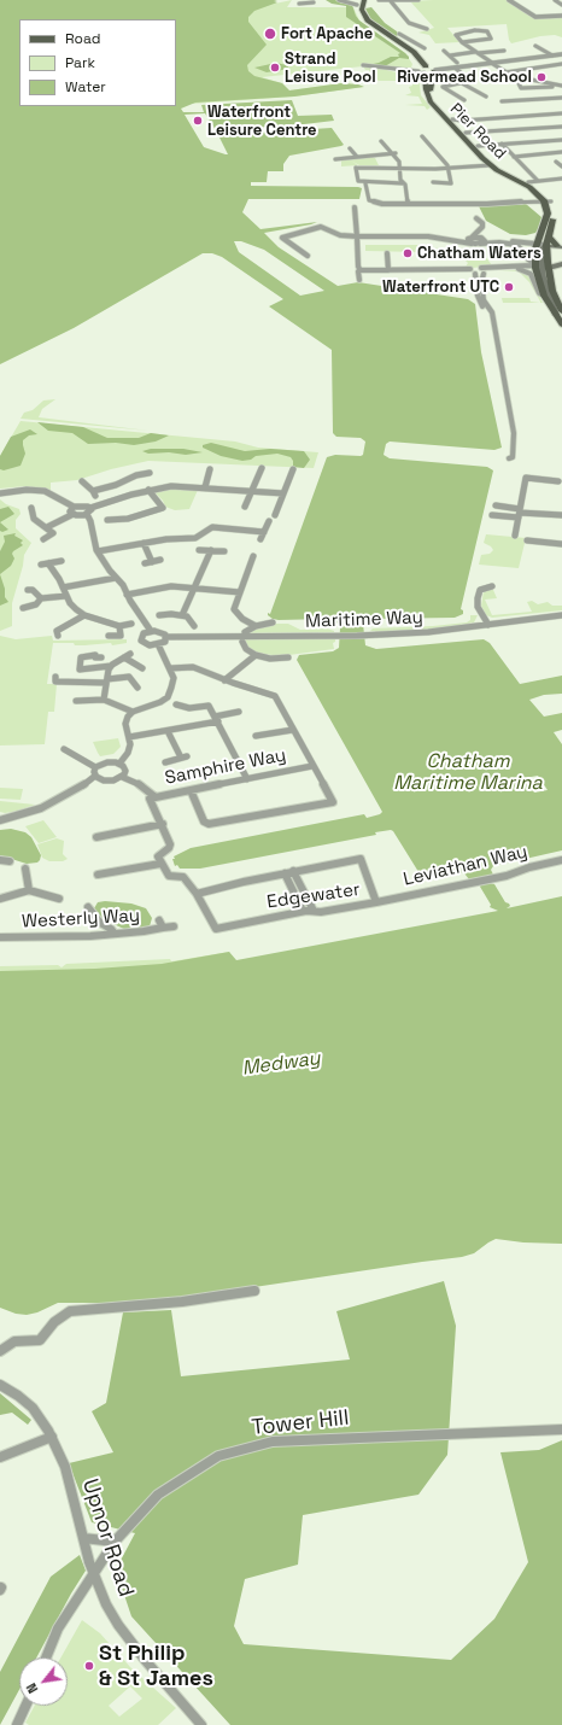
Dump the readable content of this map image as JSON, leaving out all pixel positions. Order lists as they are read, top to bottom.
{
  "streets": {
    "main road": ["Pier Road"],
    "street": [
      "Maritime Way",
      "Samphire Way",
      "Leviathan Way",
      "Edgewater",
      "Westerly Way",
      "Tower Hill",
      "Upnor Road"
    ]
  },
  "crossings": [
    ["Leviathan Way", "Edgewater"],
    ["Tower Hill", "Upnor Road"]
  ],
  "water": ["Chatham Maritime Marina", "Medway"],
  "places": [
    "Fort Apache",
    "Strand Leisure Pool",
    "Rivermead School",
    "Waterfront Leisure Centre",
    "Chatham Waters",
    "Waterfront UTC",
    "St Philip & St James"
  ],
  "legend": ["Road", "Park", "Water"],
  "north": "bottom left"
}
